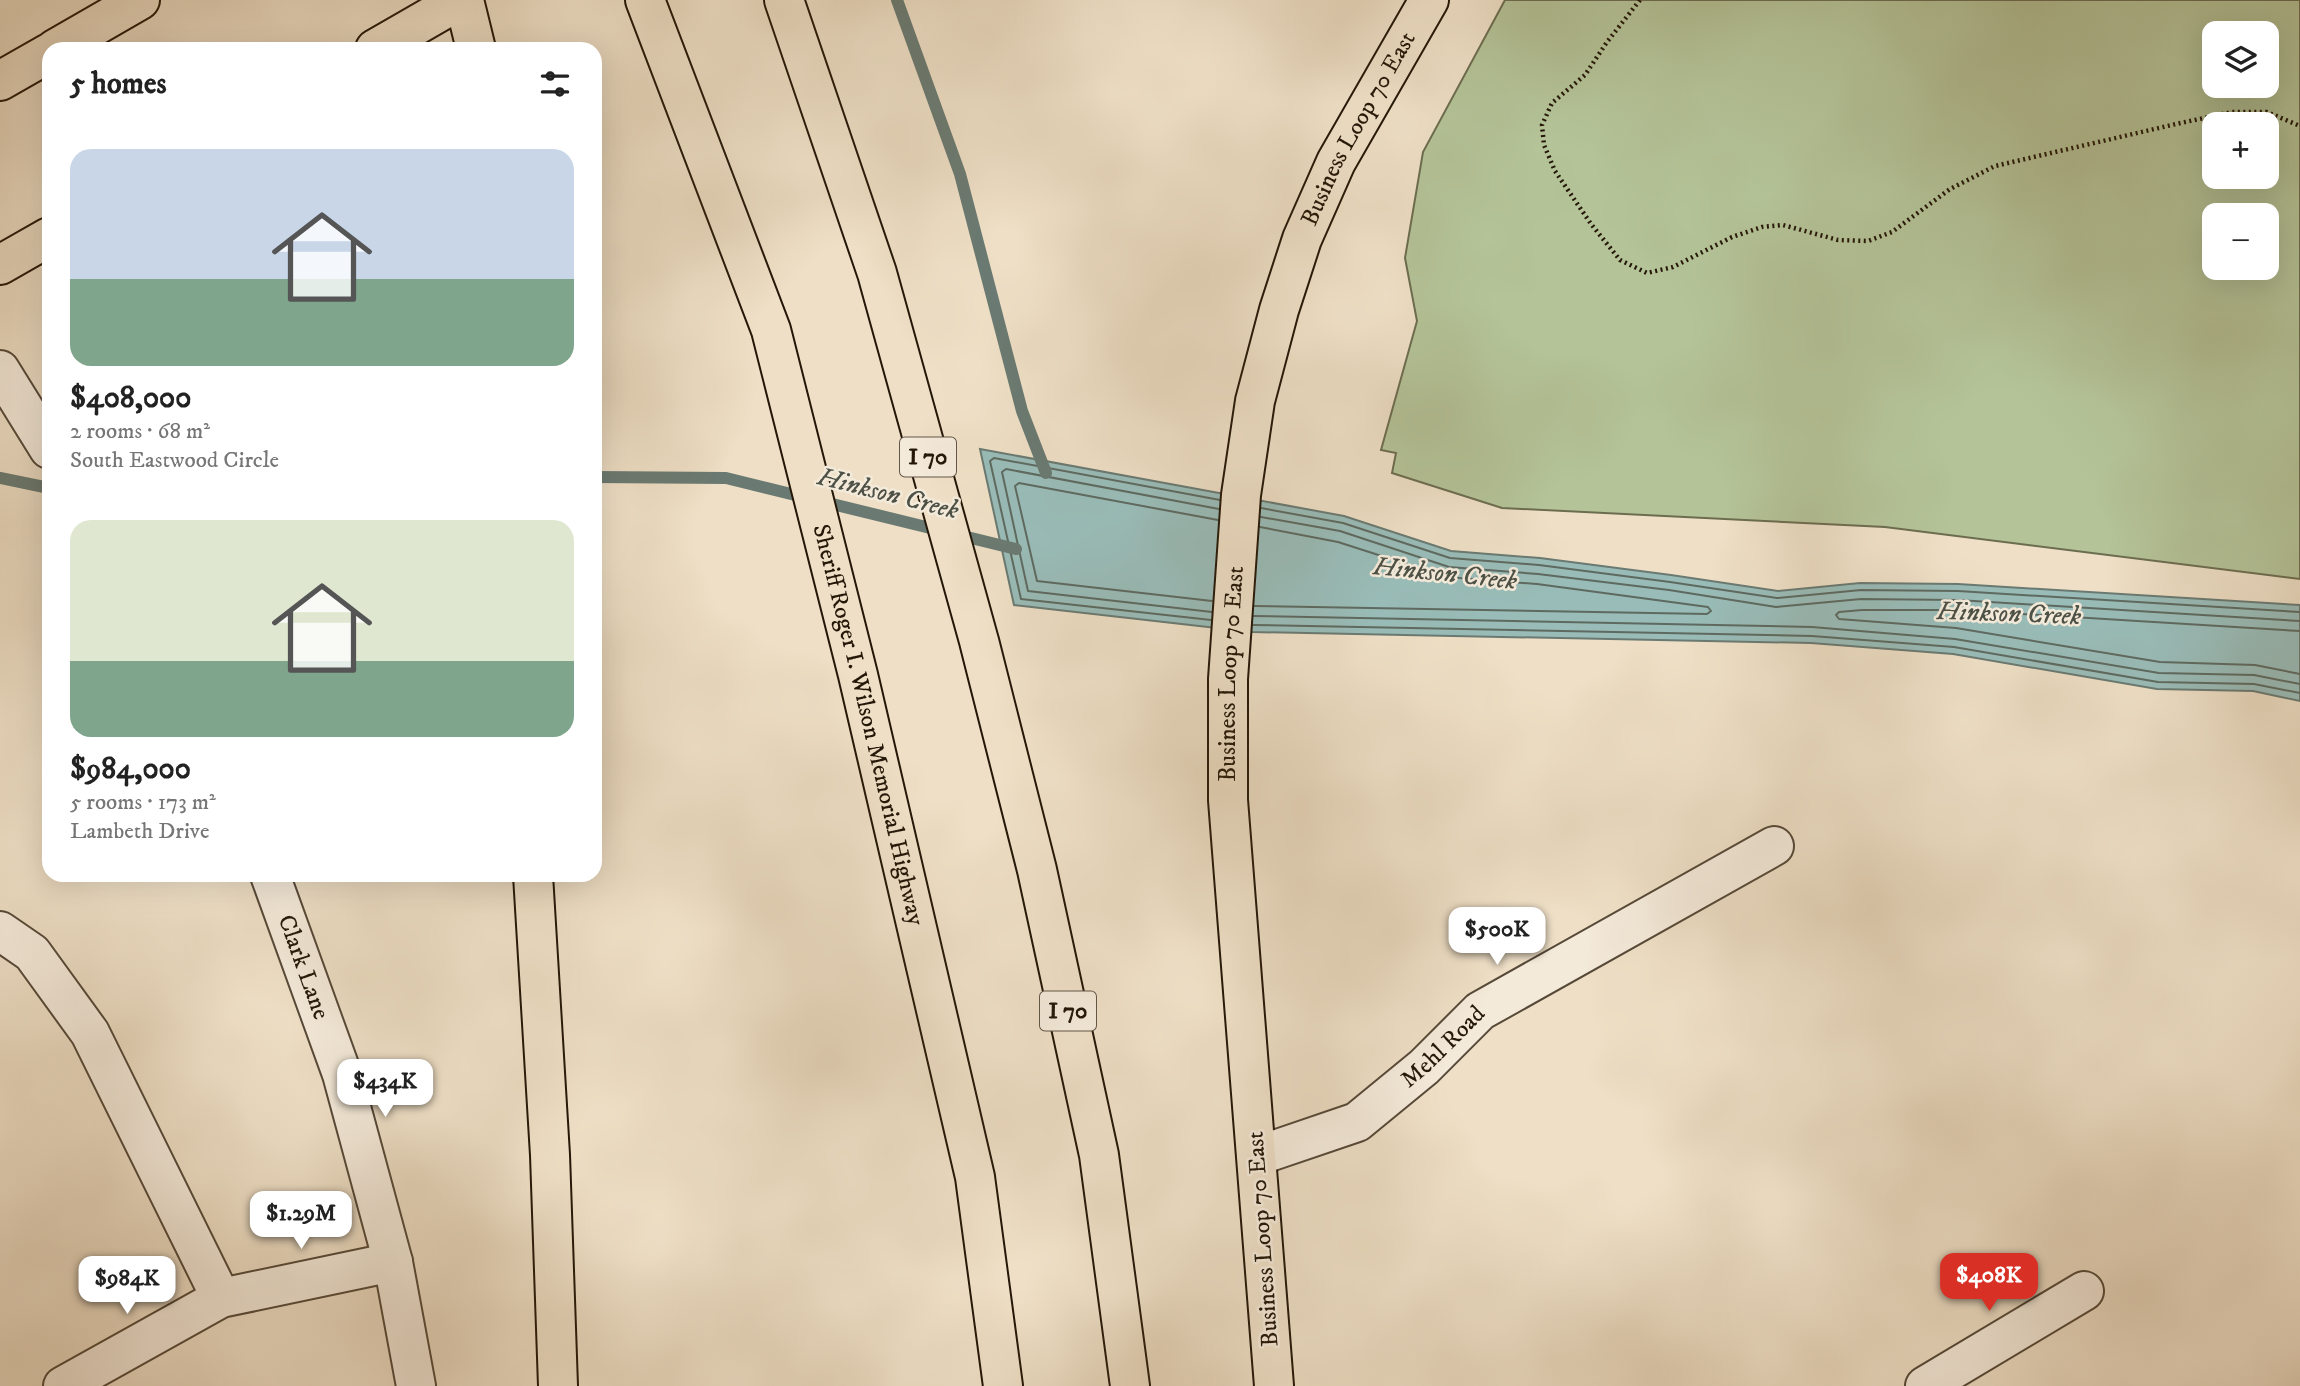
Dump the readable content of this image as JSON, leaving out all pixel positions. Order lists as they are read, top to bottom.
{
  "streets": {
    "main road": ["Business Loop 70 East", "I 70", "Sheriff Roger I. Wilson Memorial Highway"],
    "street": ["Clark Lane", "Mehl Road"]
  },
  "crossings": [
    ["Business Loop 70 East", "Mehl Road"]
  ],
  "water": ["Hinkson Creek"],
  "page": {
    "map_buttons": ["+", "−"],
    "heading": "5 homes",
    "list": [
      {
        "name": "$408,000",
        "note": "2 rooms · 68 m² · South Eastwood Circle"
      },
      {
        "name": "$984,000",
        "note": "5 rooms · 173 m² · Lambeth Drive"
      }
    ],
    "price": [
      "$500K",
      "$434K",
      "$1.29M",
      "$408K",
      "$984K"
    ]
  }
}
